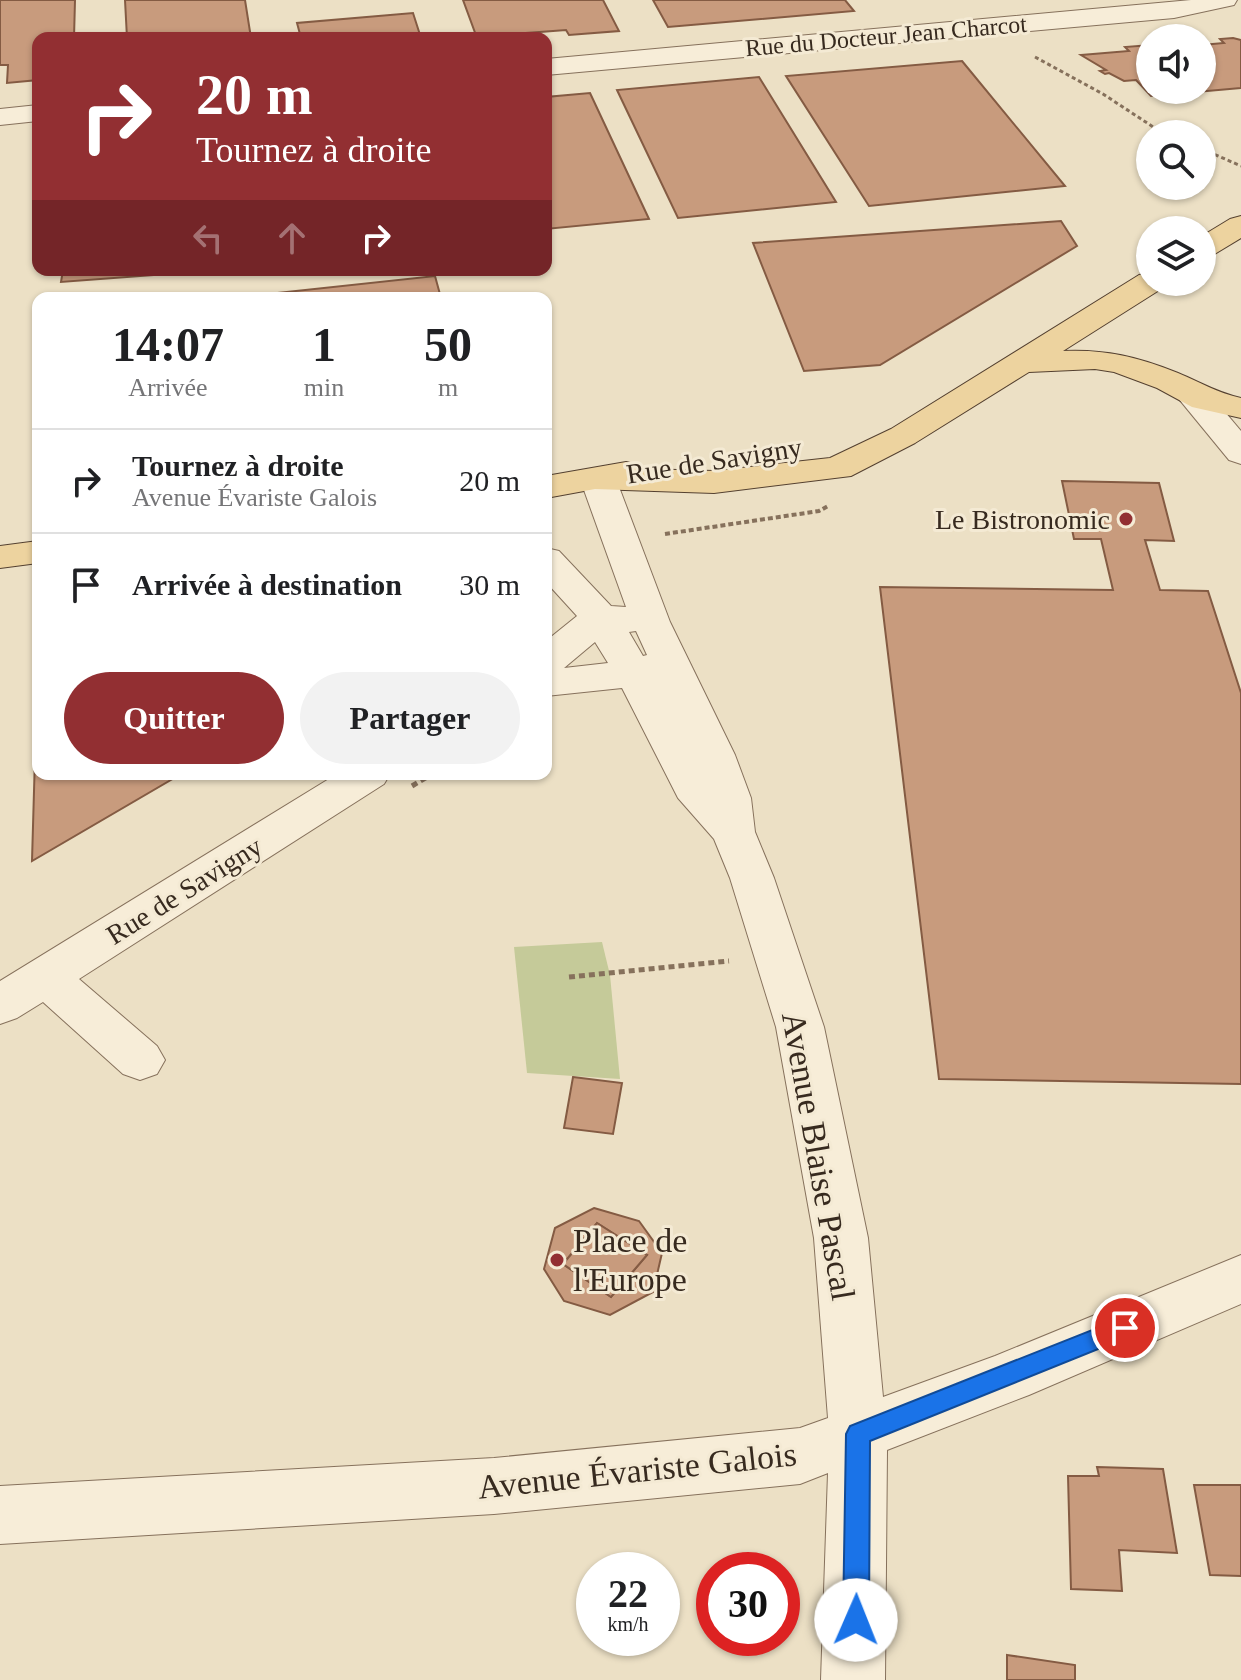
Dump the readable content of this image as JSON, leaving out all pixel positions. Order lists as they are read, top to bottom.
{
  "streets": {
    "main road": ["Rue de Savigny"],
    "street": ["Rue du Docteur Jean Charcot", "Avenue Blaise Pascal", "Avenue Évariste Galois"]
  },
  "crossings": [
    ["Rue de Savigny", "Avenue Blaise Pascal"],
    ["Avenue Blaise Pascal", "Avenue Évariste Galois"]
  ],
  "places": ["Le Bistronomic", "Place de l'Europe"],
  "page": {
    "turn": ["20 m", "Tournez à droite"],
    "eta": [
      "14:07",
      "Arrivée",
      "1",
      "min",
      "50",
      "m"
    ],
    "list": [
      {
        "name": "Tournez à droite",
        "note": "Avenue Évariste Galois",
        "value": "20 m"
      },
      {
        "name": "Arrivée à destination",
        "value": "30 m"
      }
    ],
    "buttons": ["Quitter", "Partager"],
    "speed": "22 km/h",
    "limit": "30"
  }
}
